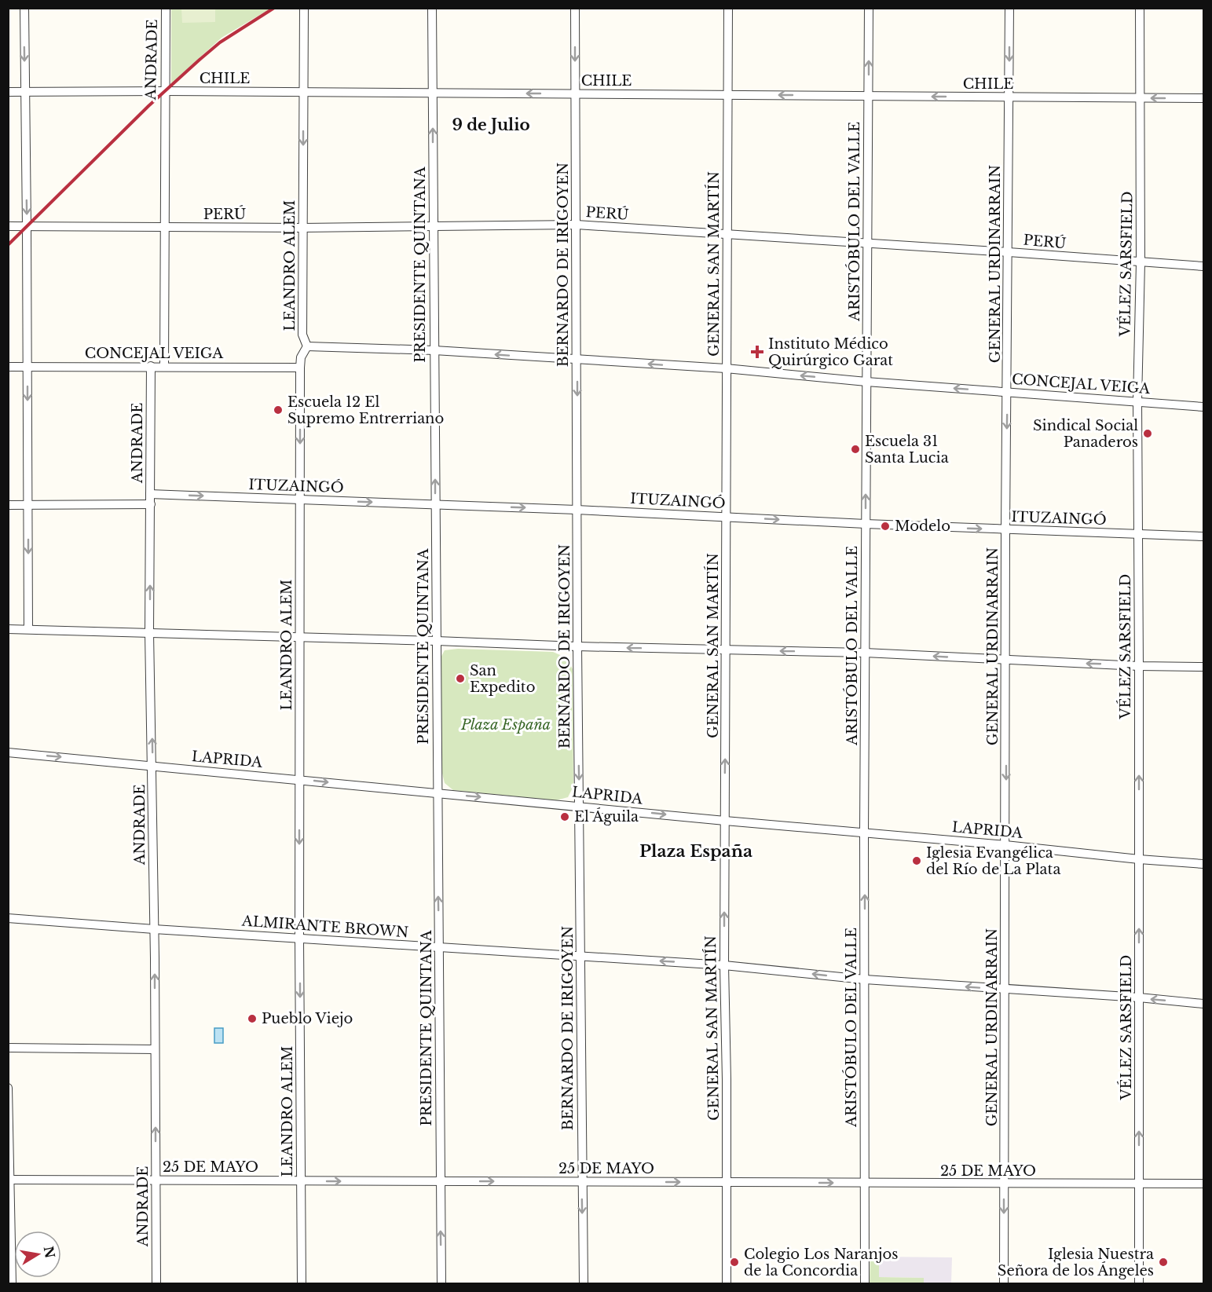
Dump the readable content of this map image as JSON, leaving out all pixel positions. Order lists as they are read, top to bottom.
{
  "streets": {
    "street": [
      "ANDRADE",
      "CHILE",
      "PERÚ",
      "ARISTÓBULO DEL VALLE",
      "GENERAL SAN MARTÍN",
      "GENERAL URDINARRAIN",
      "VÉLEZ SARSFIELD",
      "PRESIDENTE QUINTANA",
      "BERNARDO DE IRIGOYEN",
      "LEANDRO ALEM",
      "CONCEJAL VEIGA",
      "ITUZAINGÓ",
      "LAPRIDA",
      "ALMIRANTE BROWN",
      "25 DE MAYO"
    ]
  },
  "crossings": [
    ["ANDRADE", "CHILE"],
    ["ANDRADE", "PERÚ"],
    ["ANDRADE", "CONCEJAL VEIGA"],
    ["ANDRADE", "ITUZAINGÓ"],
    ["ANDRADE", "LAPRIDA"],
    ["ANDRADE", "ALMIRANTE BROWN"],
    ["ANDRADE", "25 DE MAYO"],
    ["CHILE", "ARISTÓBULO DEL VALLE"],
    ["CHILE", "GENERAL SAN MARTÍN"],
    ["CHILE", "GENERAL URDINARRAIN"],
    ["CHILE", "VÉLEZ SARSFIELD"],
    ["CHILE", "PRESIDENTE QUINTANA"],
    ["CHILE", "BERNARDO DE IRIGOYEN"],
    ["CHILE", "LEANDRO ALEM"],
    ["PERÚ", "ARISTÓBULO DEL VALLE"],
    ["PERÚ", "GENERAL SAN MARTÍN"],
    ["PERÚ", "GENERAL URDINARRAIN"],
    ["PERÚ", "VÉLEZ SARSFIELD"],
    ["PERÚ", "PRESIDENTE QUINTANA"],
    ["PERÚ", "BERNARDO DE IRIGOYEN"],
    ["PERÚ", "LEANDRO ALEM"],
    ["ARISTÓBULO DEL VALLE", "CONCEJAL VEIGA"],
    ["ARISTÓBULO DEL VALLE", "ITUZAINGÓ"],
    ["ARISTÓBULO DEL VALLE", "LAPRIDA"],
    ["ARISTÓBULO DEL VALLE", "ALMIRANTE BROWN"],
    ["ARISTÓBULO DEL VALLE", "25 DE MAYO"],
    ["GENERAL SAN MARTÍN", "CONCEJAL VEIGA"],
    ["GENERAL SAN MARTÍN", "ITUZAINGÓ"],
    ["GENERAL SAN MARTÍN", "LAPRIDA"],
    ["GENERAL SAN MARTÍN", "ALMIRANTE BROWN"],
    ["GENERAL SAN MARTÍN", "25 DE MAYO"],
    ["GENERAL URDINARRAIN", "CONCEJAL VEIGA"],
    ["GENERAL URDINARRAIN", "ITUZAINGÓ"],
    ["GENERAL URDINARRAIN", "LAPRIDA"],
    ["GENERAL URDINARRAIN", "ALMIRANTE BROWN"],
    ["GENERAL URDINARRAIN", "25 DE MAYO"],
    ["VÉLEZ SARSFIELD", "CONCEJAL VEIGA"],
    ["VÉLEZ SARSFIELD", "ITUZAINGÓ"],
    ["VÉLEZ SARSFIELD", "LAPRIDA"],
    ["VÉLEZ SARSFIELD", "ALMIRANTE BROWN"],
    ["VÉLEZ SARSFIELD", "25 DE MAYO"],
    ["PRESIDENTE QUINTANA", "CONCEJAL VEIGA"],
    ["PRESIDENTE QUINTANA", "ITUZAINGÓ"],
    ["PRESIDENTE QUINTANA", "LAPRIDA"],
    ["PRESIDENTE QUINTANA", "ALMIRANTE BROWN"],
    ["PRESIDENTE QUINTANA", "25 DE MAYO"],
    ["BERNARDO DE IRIGOYEN", "CONCEJAL VEIGA"],
    ["BERNARDO DE IRIGOYEN", "ITUZAINGÓ"],
    ["BERNARDO DE IRIGOYEN", "LAPRIDA"],
    ["BERNARDO DE IRIGOYEN", "ALMIRANTE BROWN"],
    ["BERNARDO DE IRIGOYEN", "25 DE MAYO"],
    ["LEANDRO ALEM", "CONCEJAL VEIGA"],
    ["LEANDRO ALEM", "ITUZAINGÓ"],
    ["LEANDRO ALEM", "LAPRIDA"],
    ["LEANDRO ALEM", "ALMIRANTE BROWN"],
    ["LEANDRO ALEM", "25 DE MAYO"]
  ],
  "one_way": [
    "ANDRADE",
    "CHILE",
    "GENERAL URDINARRAIN",
    "VÉLEZ SARSFIELD",
    "PRESIDENTE QUINTANA",
    "BERNARDO DE IRIGOYEN",
    "LEANDRO ALEM",
    "CONCEJAL VEIGA",
    "ITUZAINGÓ",
    "LAPRIDA",
    "ALMIRANTE BROWN",
    "25 DE MAYO"
  ],
  "districts": ["9 de Julio", "Plaza España"],
  "parks": ["Plaza España"],
  "places": {
    "health": ["Instituto Médico Quirúrgico Garat"],
    "other": [
      "Escuela 12 El Supremo Entrerriano",
      "Sindical Social Panaderos",
      "Escuela 31 Santa Lucia",
      "Modelo",
      "San Expedito",
      "El Águila",
      "Iglesia Evangélica del Río de La Plata",
      "Pueblo Viejo",
      "Colegio Los Naranjos de la Concordia",
      "Iglesia Nuestra Señora de los Ángeles"
    ]
  },
  "north": "right"
}
